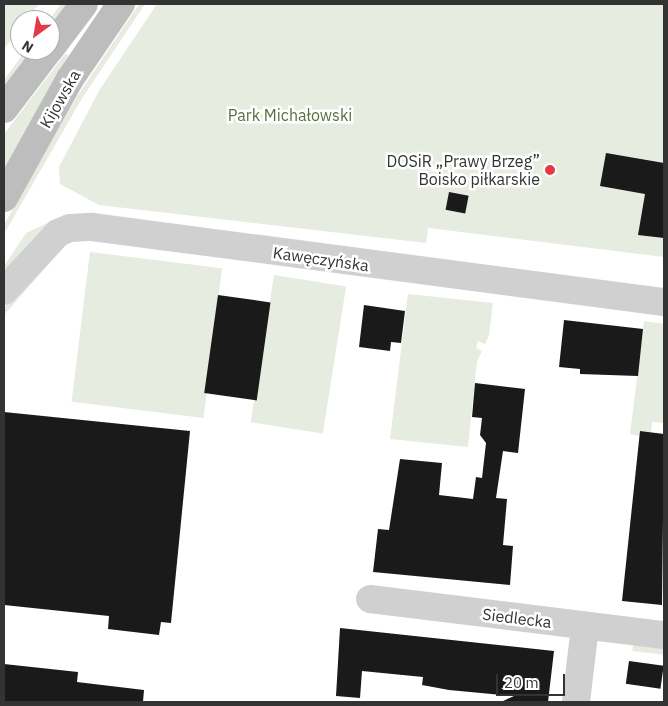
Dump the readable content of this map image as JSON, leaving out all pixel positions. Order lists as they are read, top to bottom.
{
  "streets": {
    "street": ["Kijowska", "Kawęczyńska", "Siedlecka"]
  },
  "parks": ["Park Michałowski"],
  "places": ["DOSiR „Prawy Brzeg” Boisko piłkarskie"],
  "scale_bar": "20 m",
  "north": "bottom left"
}
